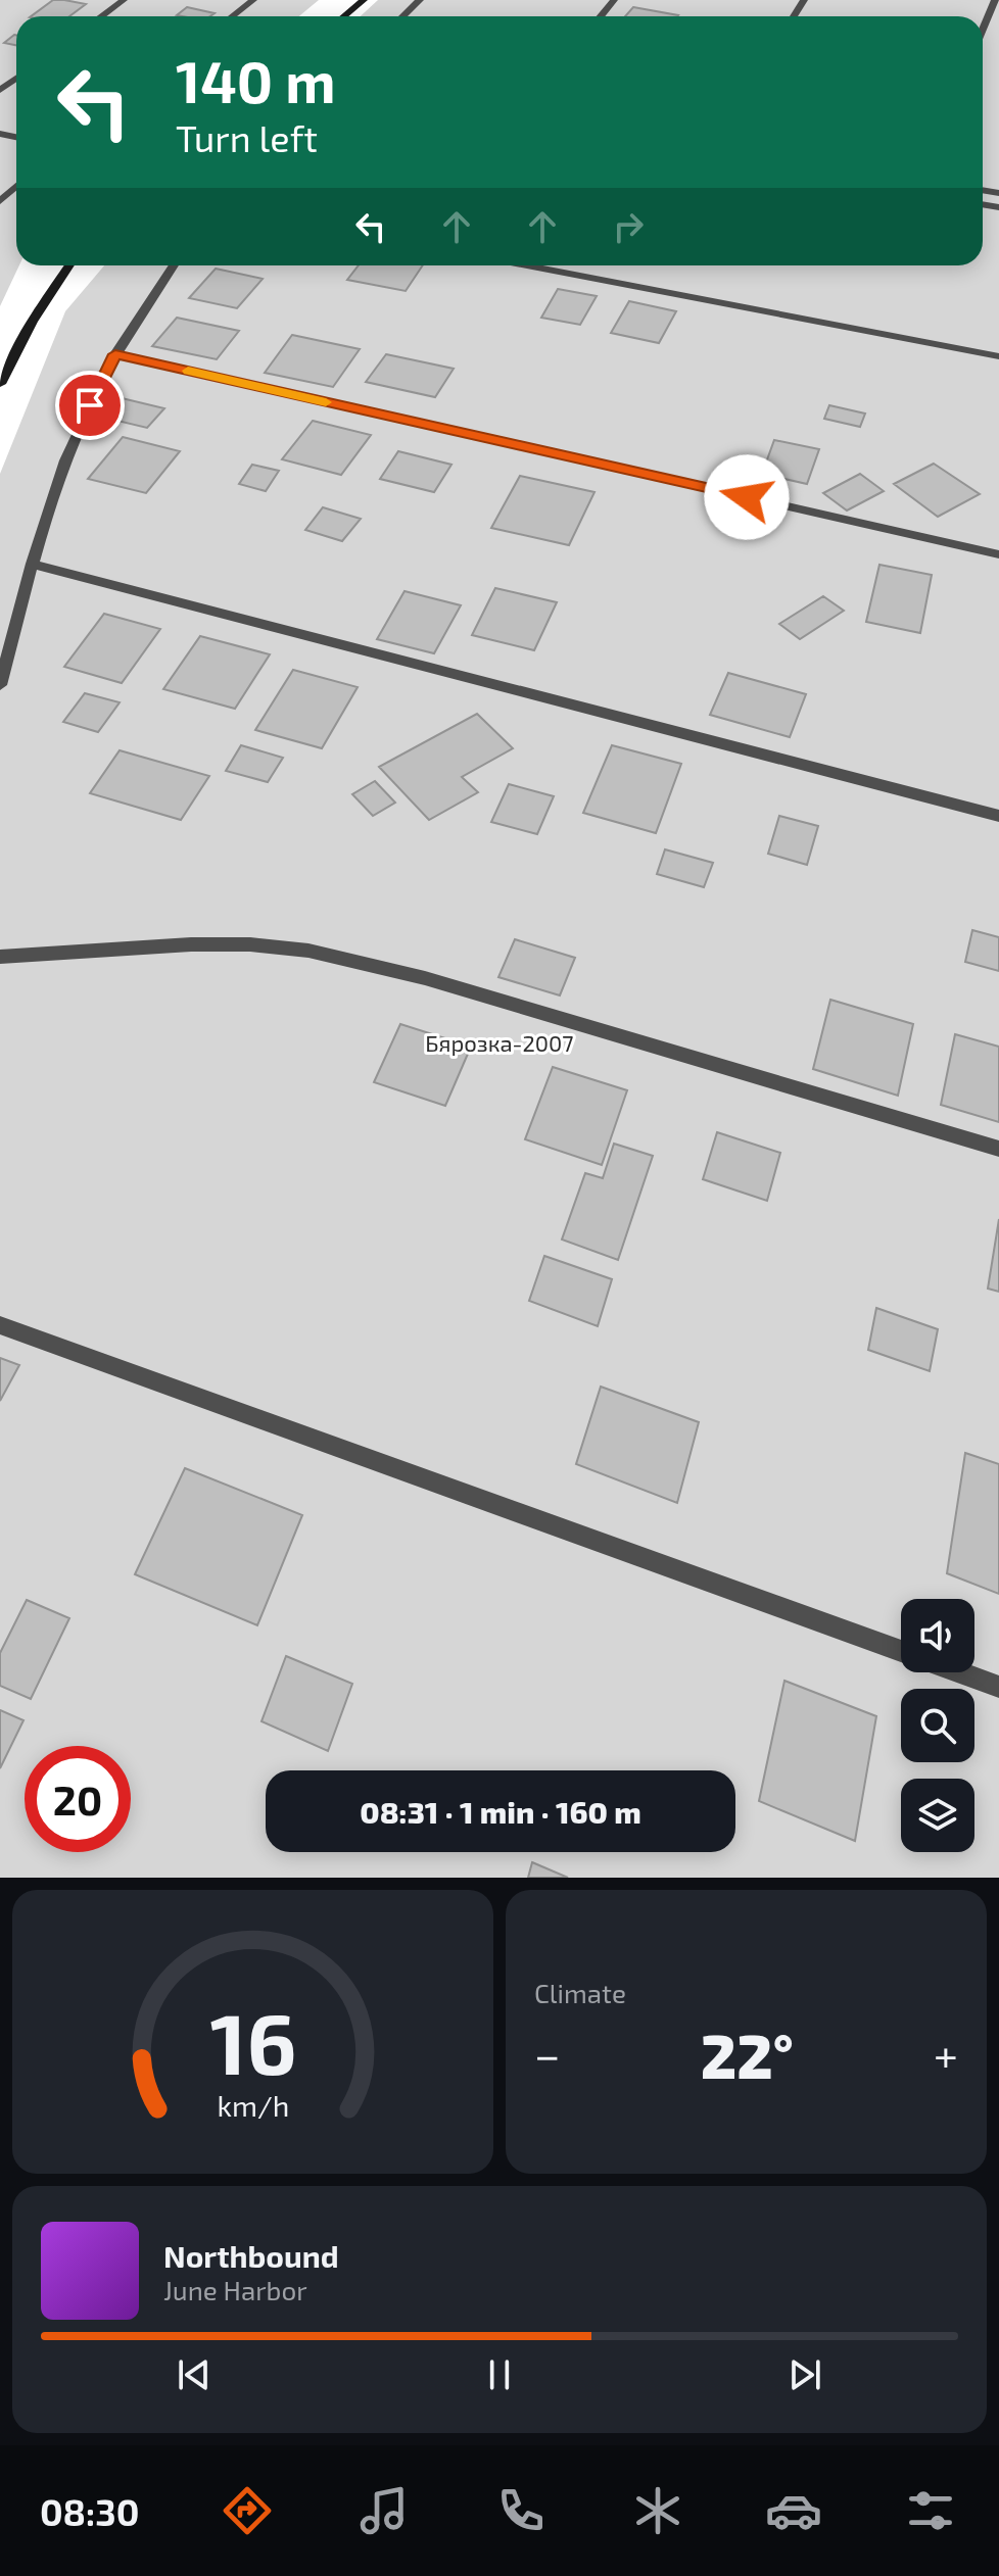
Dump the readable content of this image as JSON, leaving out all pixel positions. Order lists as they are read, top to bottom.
{
  "parks": ["Бярозка-2007"],
  "page": {
    "turn": ["140 m", "Turn left"],
    "limit": "20",
    "trip": "08:31 · 1 min · 160 m",
    "tile": "Climate",
    "heat": ["−", "22°", "+"],
    "song": ["Northbound", "June Harbor"],
    "tabs": "08:30",
    "gauge": ["16", "km/h"]
  }
}
